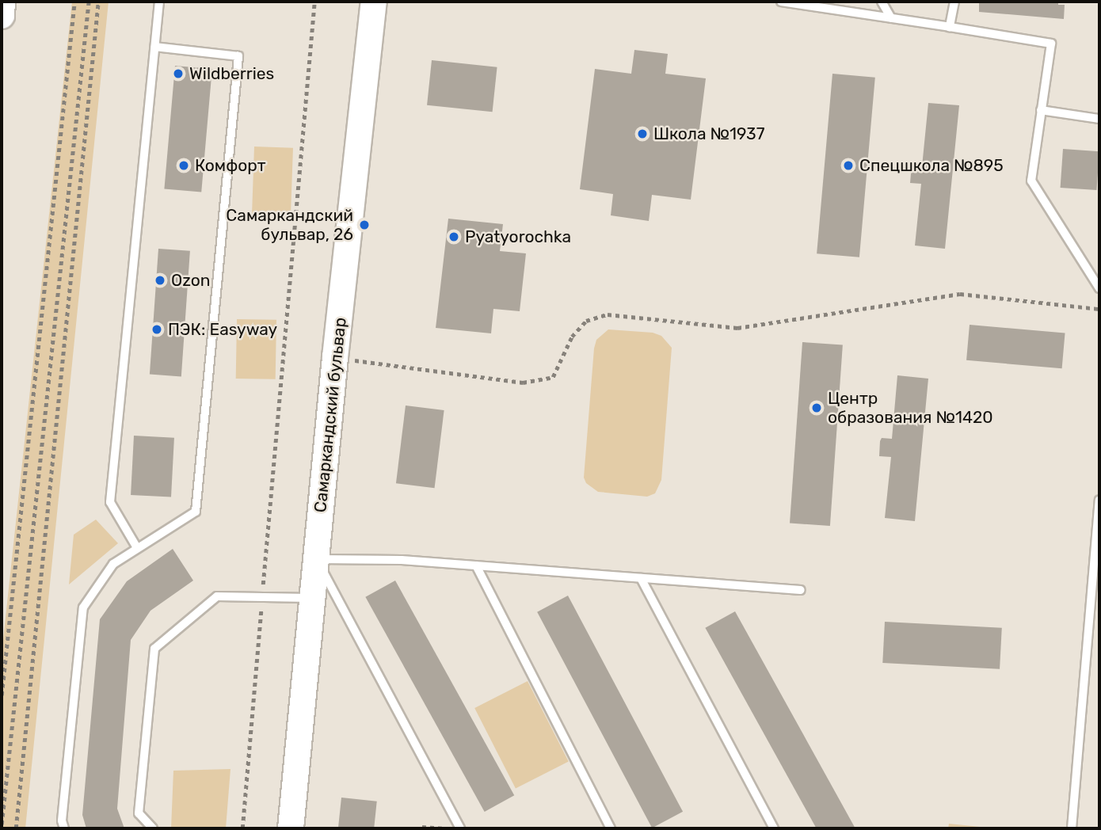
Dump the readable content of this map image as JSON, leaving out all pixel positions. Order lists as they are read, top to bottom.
{
  "streets": {
    "street": ["Самаркандский бульвар"]
  },
  "places": [
    "Wildberries",
    "Школа №1937",
    "Комфорт",
    "Спецшкола №895",
    "Самаркандский бульвар, 26",
    "Pyatyorochka",
    "Ozon",
    "ПЭК: Easyway",
    "Центр образования №1420"
  ]
}
